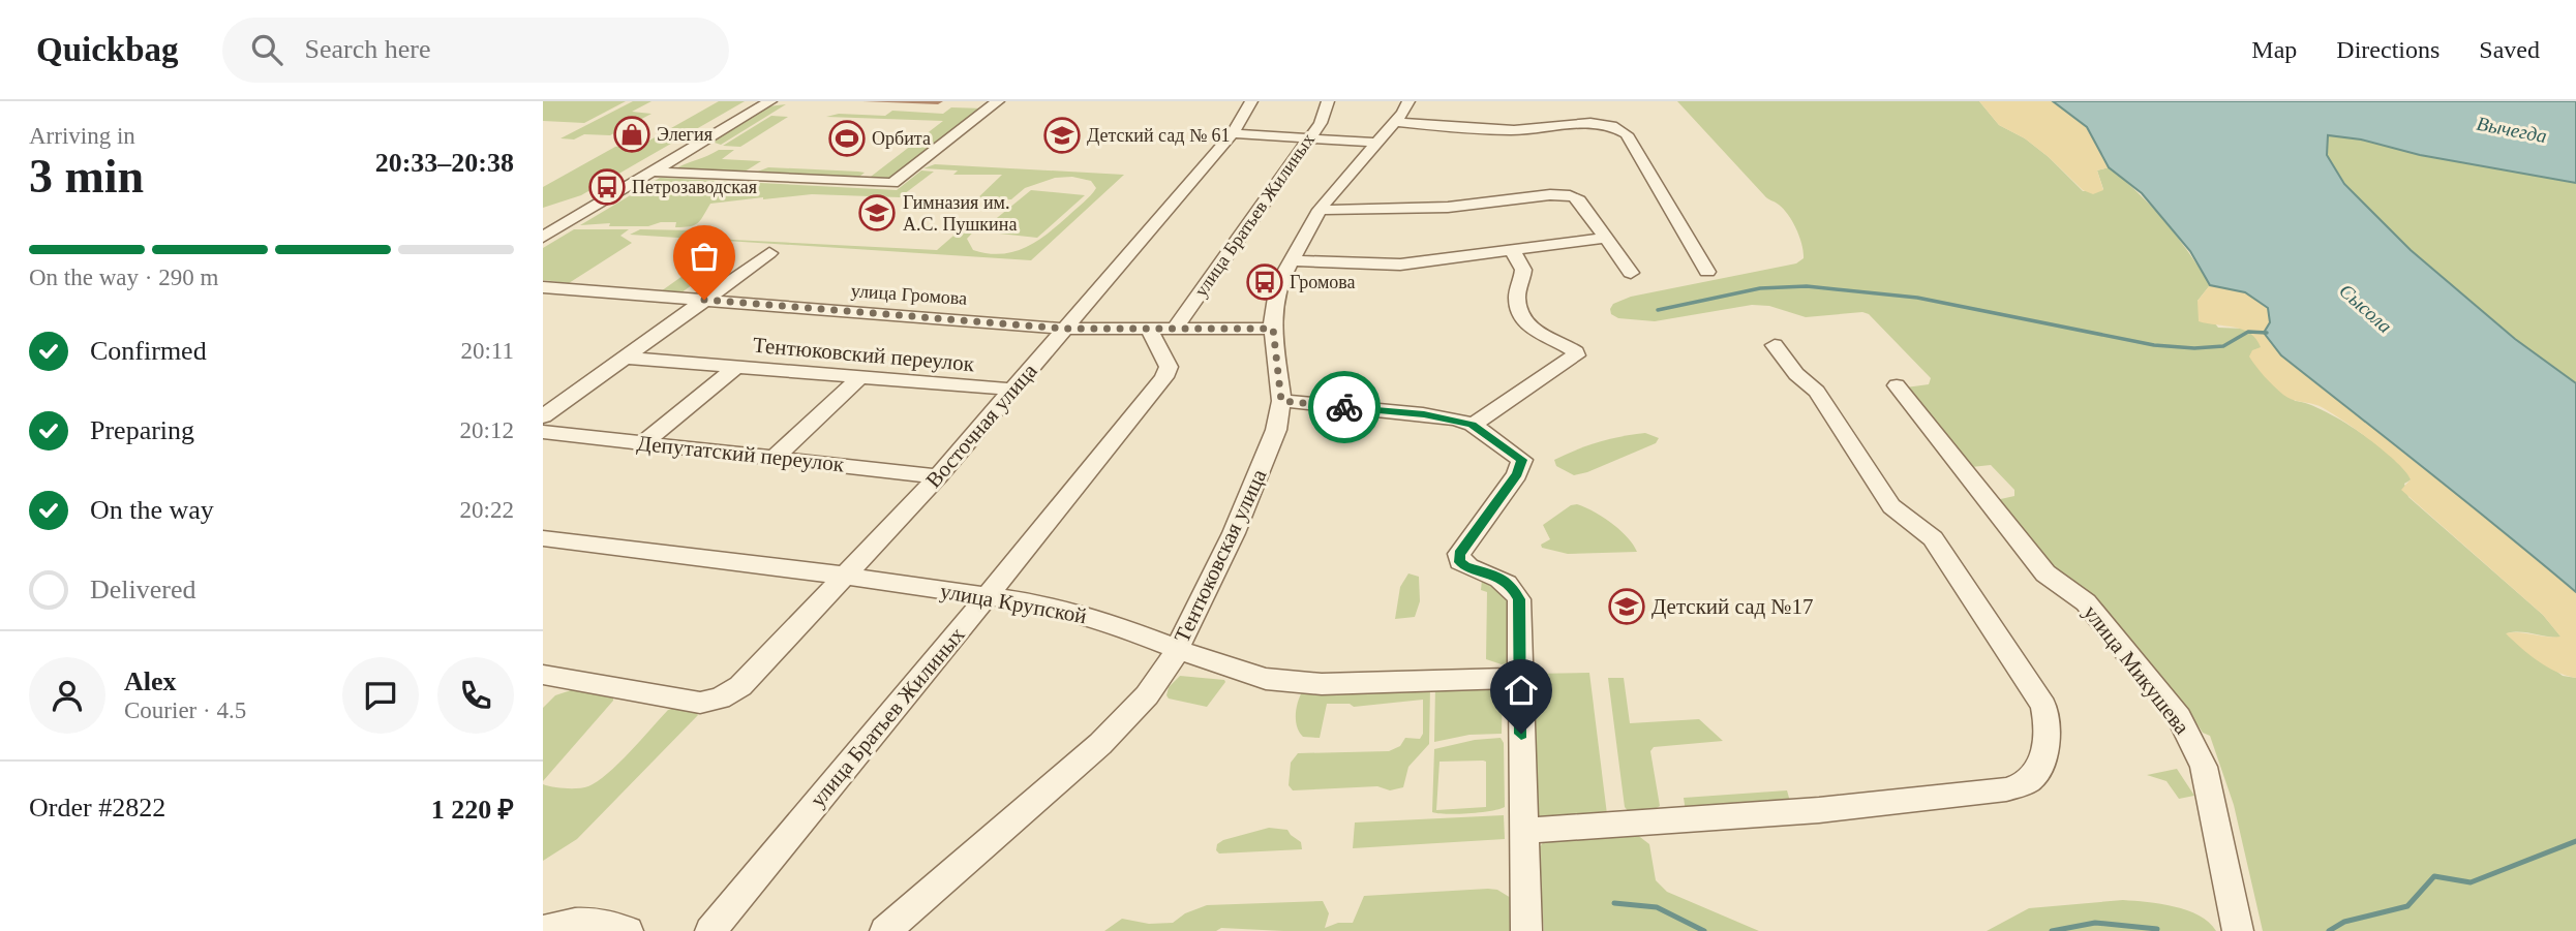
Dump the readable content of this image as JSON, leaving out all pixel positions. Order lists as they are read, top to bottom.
{
  "streets": {
    "street": [
      "улица Братьев Жилиных",
      "улица Громова",
      "Тентюковский переулок",
      "Восточная улица",
      "Депутатский переулок",
      "Тентюковская улица",
      "улица Крупской",
      "улица Микушева"
    ]
  },
  "crossings": [
    ["улица Братьев Жилиных", "улица Громова"],
    ["улица Братьев Жилиных", "улица Крупской"],
    ["улица Громова", "Восточная улица"],
    ["улица Громова", "Тентюковская улица"],
    ["Тентюковский переулок", "Восточная улица"],
    ["Восточная улица", "Депутатский переулок"],
    ["Восточная улица", "улица Крупской"],
    ["Тентюковская улица", "улица Крупской"]
  ],
  "water": ["Вычегда", "Сысола"],
  "places": {
    "shop": ["Элегия"],
    "school or university": ["Детский сад № 61", "Гимназия им. А.С. Пушкина", "Детский сад №17"],
    "sports": ["Орбита"],
    "bus stop": ["Петрозаводская", "Громова"]
  },
  "page": {
    "header": "Quickbag",
    "search": "Search here",
    "nav": ["Map", "Directions", "Saved"],
    "heading": ["3 min", "Arriving in", "20:33–20:38"],
    "panel": [
      "Alex",
      "Courier · 4.5",
      "Order #2822",
      "1 220 ₽"
    ],
    "bar": "On the way · 290 m",
    "list": [
      ["Confirmed", "20:11"],
      ["Preparing", "20:12"],
      ["On the way", "20:22"],
      "Delivered"
    ]
  }
}
